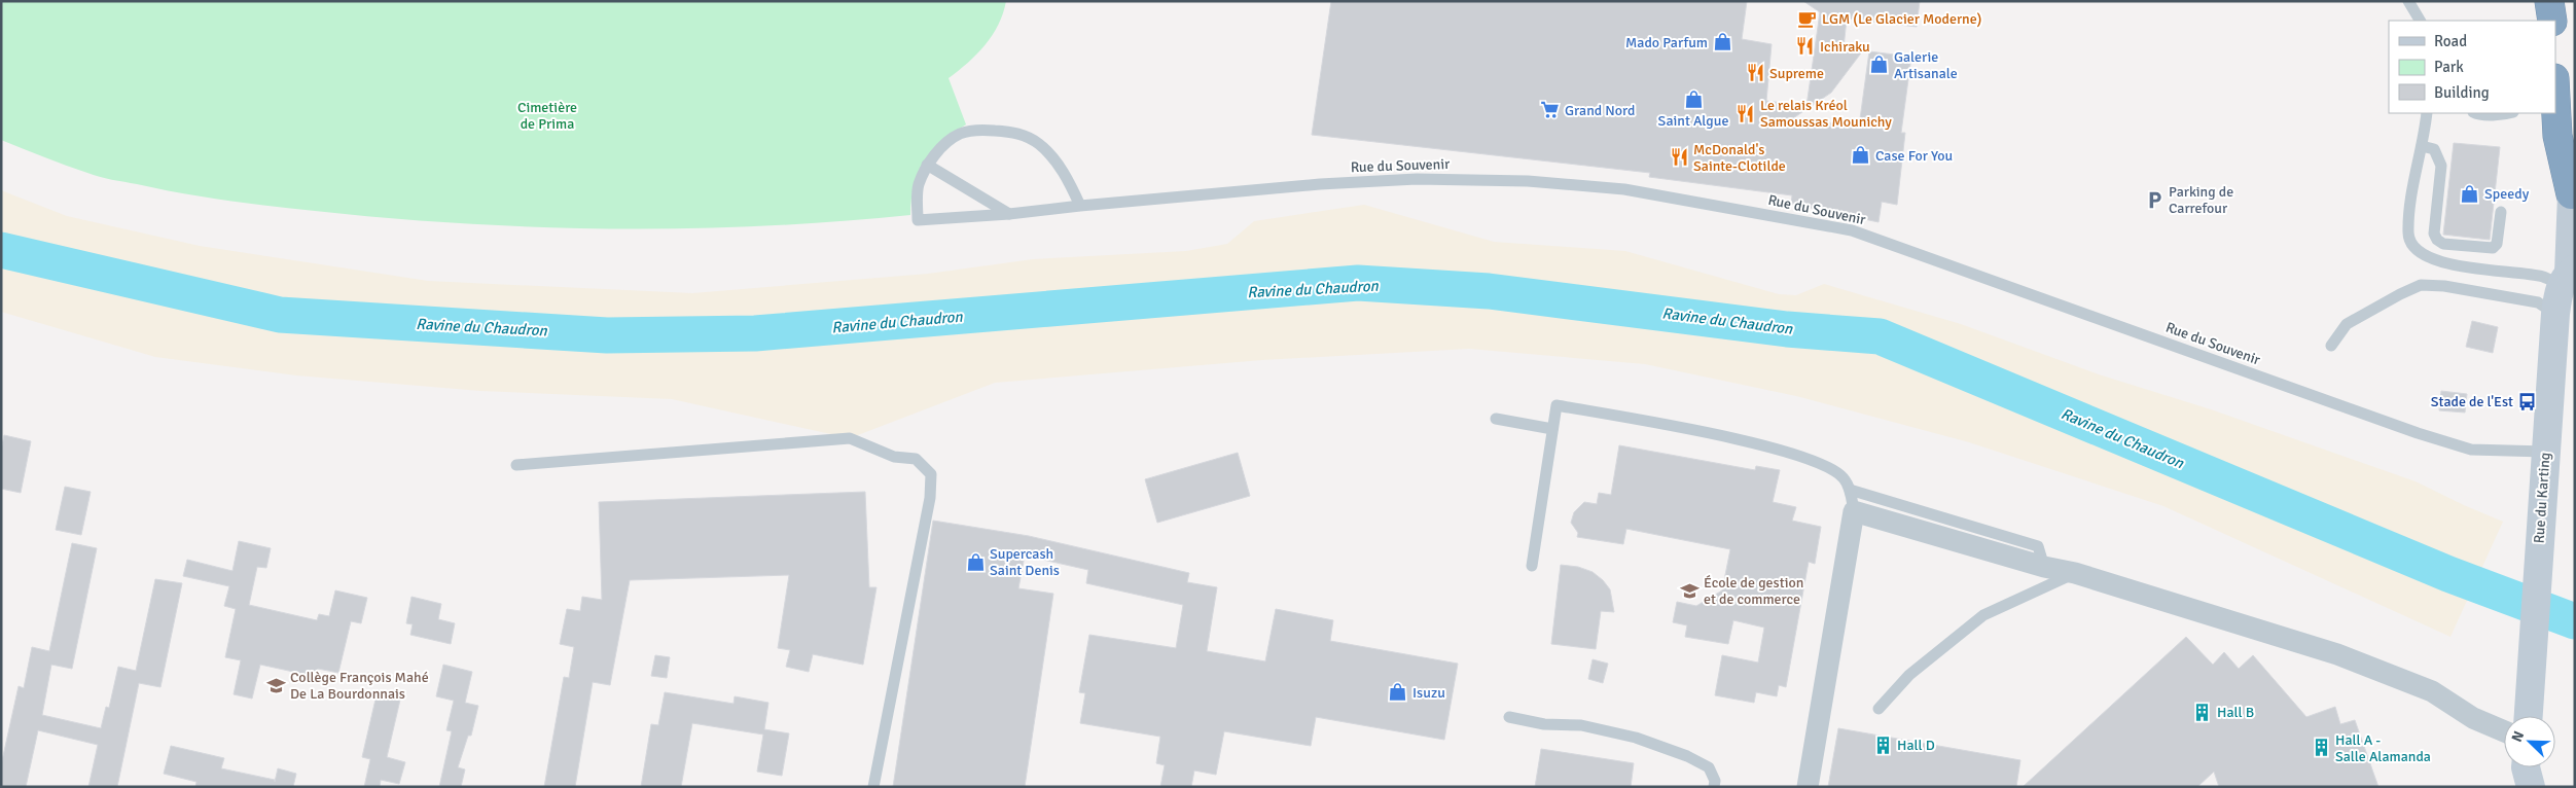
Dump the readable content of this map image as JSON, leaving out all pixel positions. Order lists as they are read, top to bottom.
{
  "streets": {
    "main road": ["Rue du Karting"],
    "lane": ["Rue du Souvenir"]
  },
  "crossings": [
    ["Rue du Souvenir", "Rue du Karting"]
  ],
  "water": ["Ravine du Chaudron"],
  "parks": ["Cimetière de Prima"],
  "places": {
    "cafe": ["LGM (Le Glacier Moderne)"],
    "shop": [
      "Mado Parfum",
      "Galerie Artisanale",
      "Saint Algue",
      "Case For You",
      "Speedy",
      "Supercash Saint Denis",
      "Isuzu"
    ],
    "restaurant": [
      "Ichiraku",
      "Supreme",
      "Le relais Kréol Samoussas Mounichy",
      "McDonald's Sainte-Clotilde"
    ],
    "supermarket": ["Grand Nord"],
    "parking": ["Parking de Carrefour"],
    "bus stop": ["Stade de l'Est"],
    "school or university": ["École de gestion et de commerce", "Collège François Mahé De La Bourdonnais"],
    "building": ["Hall B", "Hall D", "Hall A - Salle Alamanda"]
  },
  "legend": ["Road", "Park", "Building"],
  "north": "top left"
}
